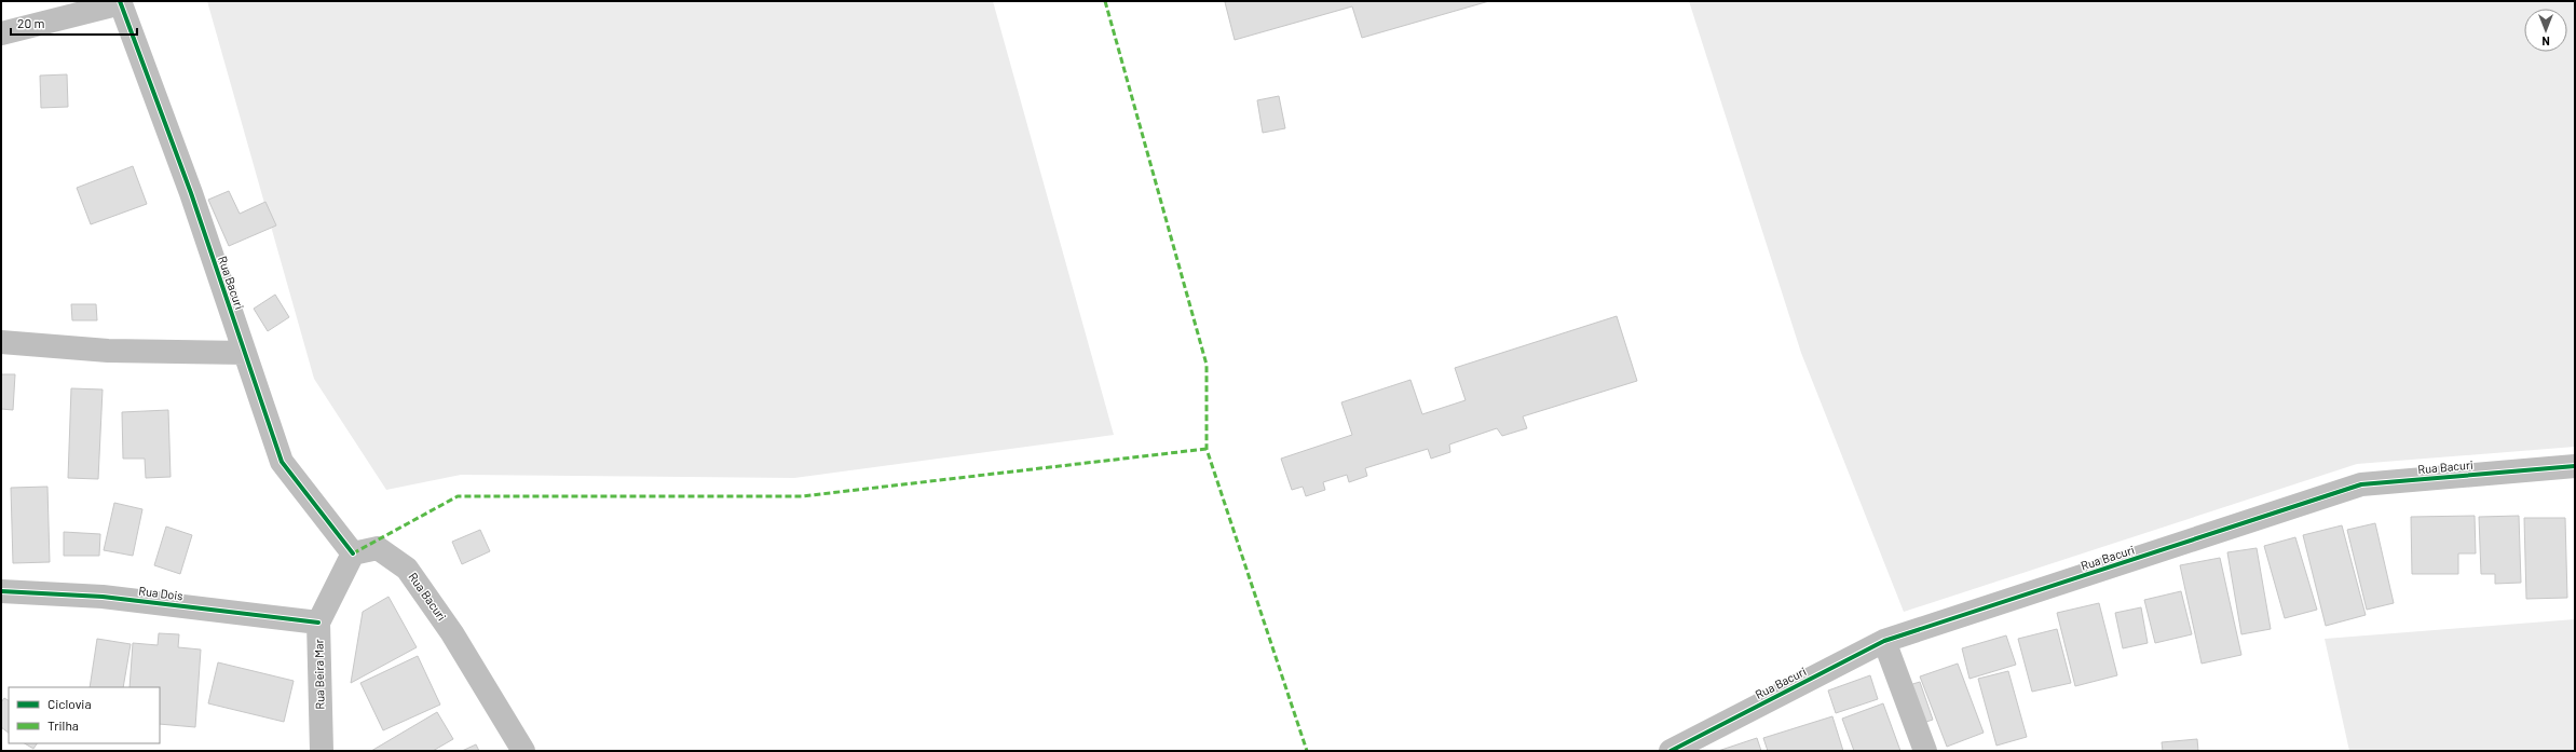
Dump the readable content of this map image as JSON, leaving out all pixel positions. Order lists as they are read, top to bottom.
{
  "streets": {
    "street": ["Rua Bacuri", "Rua Dois", "Rua Beira Mar"]
  },
  "crossings": [
    ["Rua Bacuri", "Rua Beira Mar"],
    ["Rua Dois", "Rua Beira Mar"]
  ],
  "legend": ["Ciclovia", "Trilha"],
  "scale_bar": "20 m",
  "north": "bottom"
}
